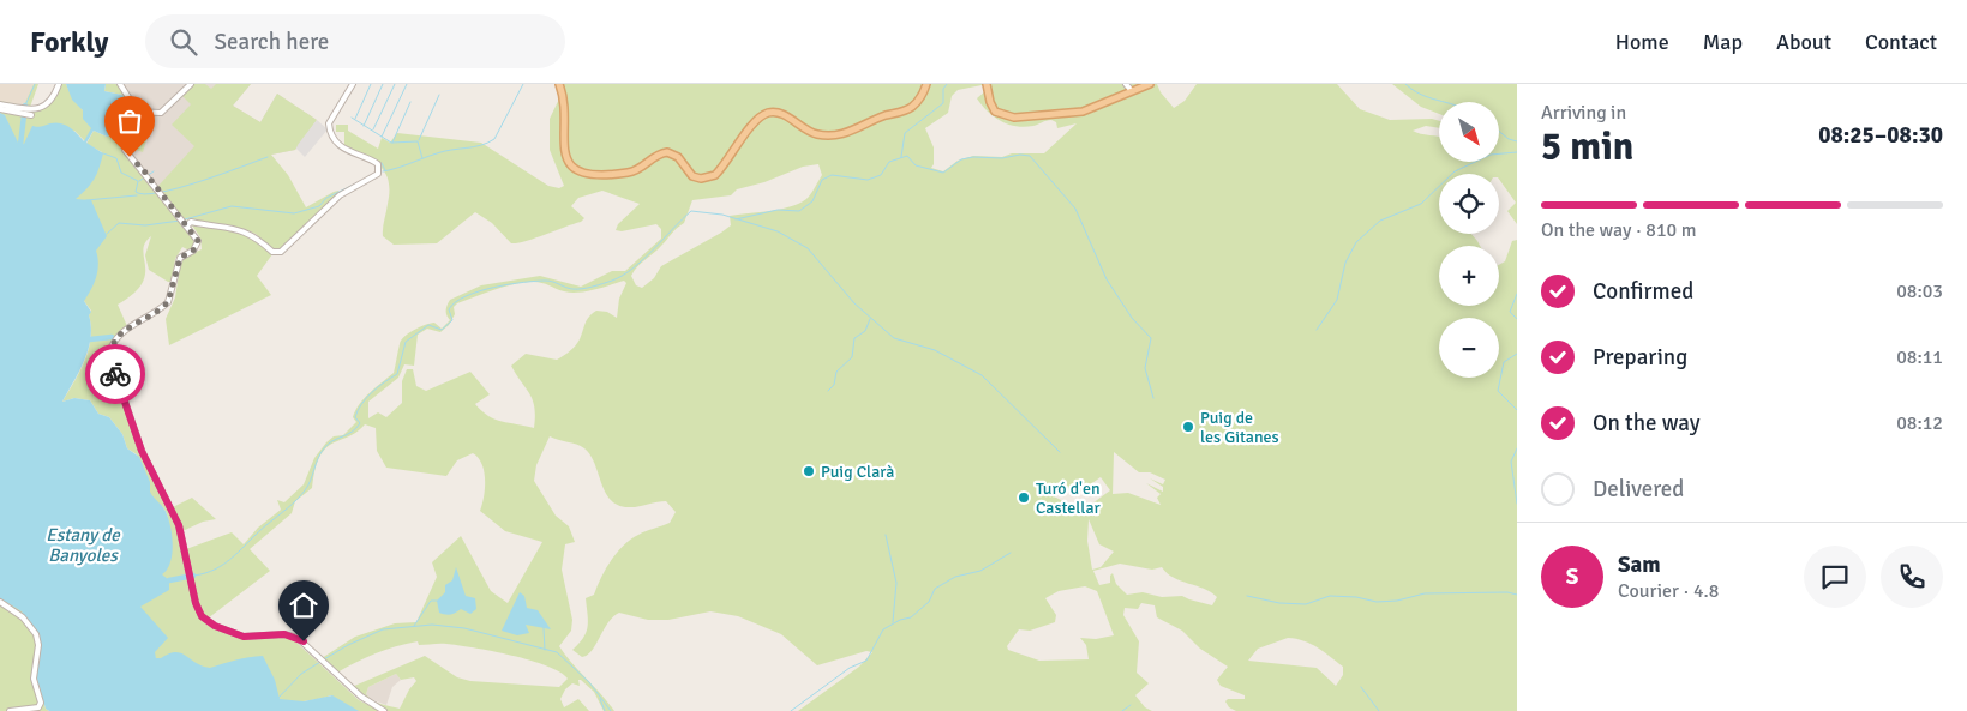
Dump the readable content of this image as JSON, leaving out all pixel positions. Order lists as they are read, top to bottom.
{
  "water": ["Estany de Banyoles"],
  "places": ["Puig de les Gitanes", "Puig Clarà", "Turó d'en Castellar"],
  "north": "bottom right",
  "page": {
    "header": "Forkly",
    "search": "Search here",
    "nav": [
      "Home",
      "Map",
      "About",
      "Contact"
    ],
    "heading": ["5 min", "Arriving in", "08:25–08:30"],
    "panel": ["Sam", "Courier · 4.8"],
    "map_buttons": ["+", "−"],
    "bar": "On the way · 810 m",
    "list": [
      ["Confirmed", "08:03"],
      ["Preparing", "08:11"],
      ["On the way", "08:12"],
      "Delivered"
    ],
    "round": "S"
  }
}
